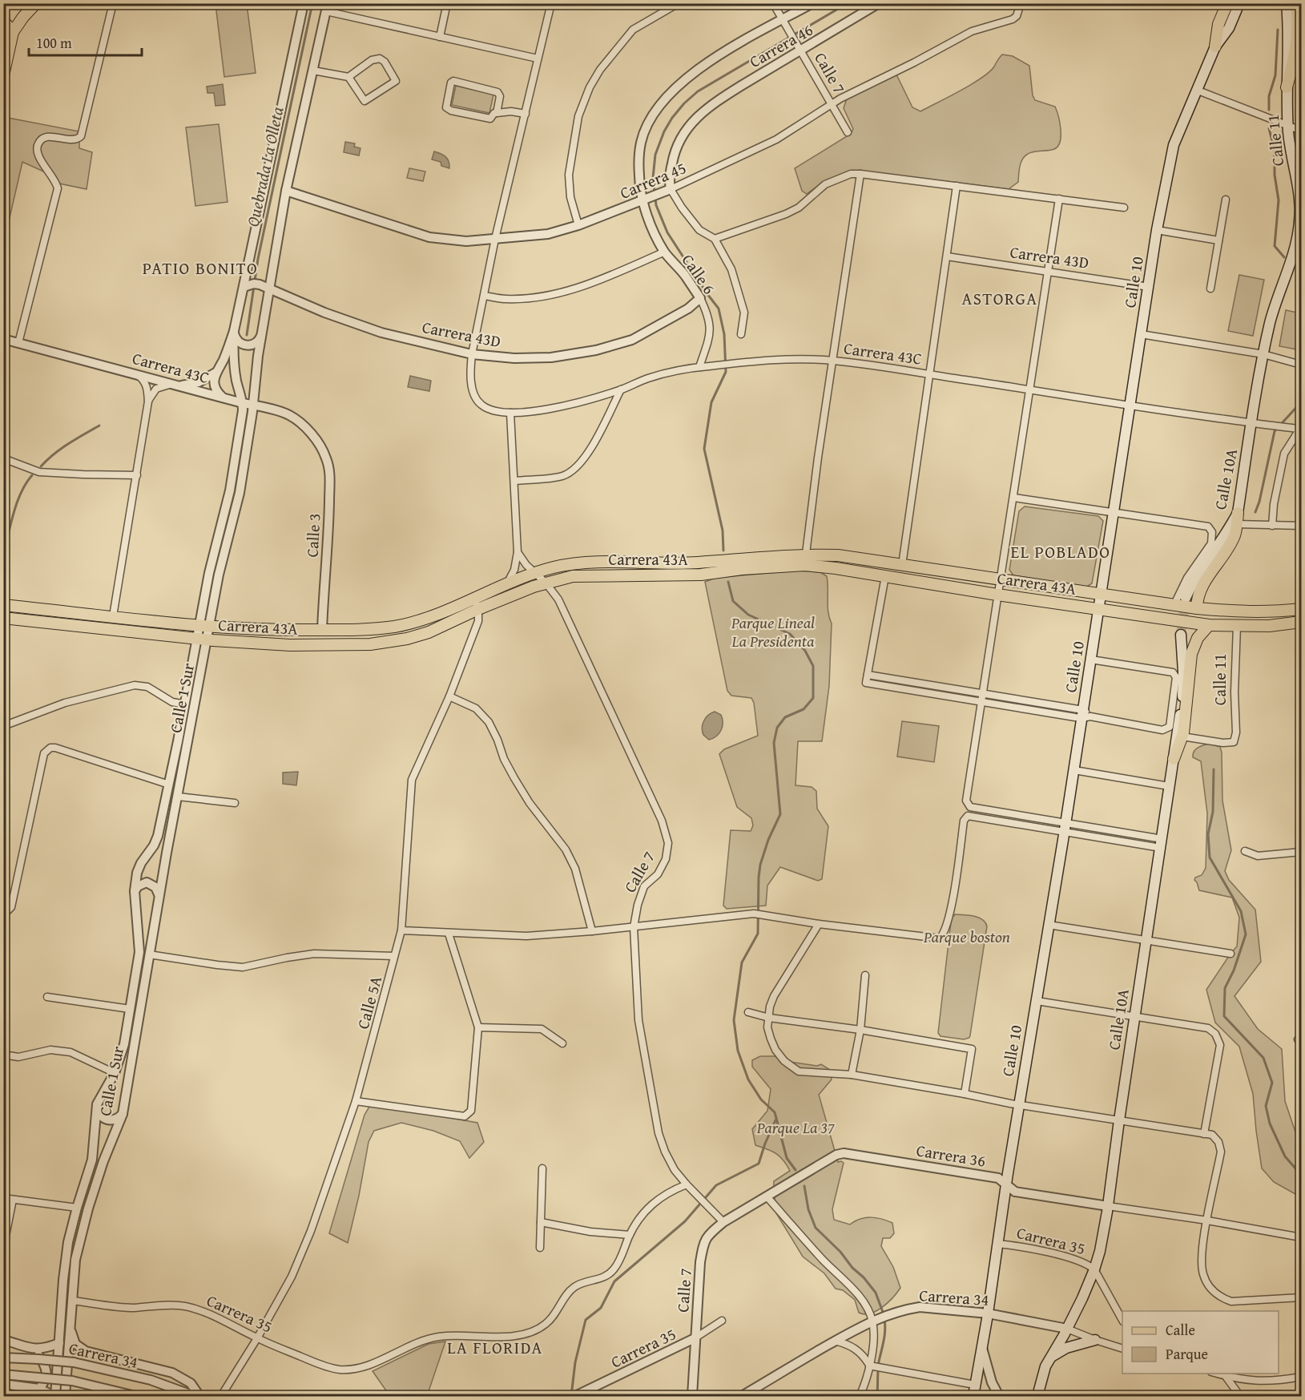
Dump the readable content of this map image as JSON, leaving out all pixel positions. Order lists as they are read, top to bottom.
{
  "streets": {
    "main road": [
      "Calle 11",
      "Calle 10",
      "Calle 10A",
      "Carrera 43A"
    ],
    "street": [
      "Carrera 46",
      "Calle 7",
      "Carrera 45",
      "Carrera 43D",
      "Calle 6",
      "Carrera 43C",
      "Calle 3",
      "Calle 1 Sur",
      "Calle 5A",
      "Carrera 36",
      "Carrera 35",
      "Carrera 34"
    ]
  },
  "crossings": [
    ["Carrera 46", "Calle 7"],
    ["Carrera 46", "Carrera 45"],
    ["Carrera 46", "Calle 6"],
    ["Calle 7", "Carrera 45"],
    ["Calle 7", "Carrera 43A"],
    ["Calle 7", "Carrera 36"],
    ["Calle 7", "Carrera 35"],
    ["Calle 11", "Calle 10A"],
    ["Calle 11", "Carrera 43A"],
    ["Carrera 45", "Calle 6"],
    ["Carrera 45", "Calle 1 Sur"],
    ["Carrera 43D", "Calle 6"],
    ["Carrera 43D", "Calle 10"],
    ["Carrera 43D", "Carrera 43C"],
    ["Carrera 43D", "Calle 1 Sur"],
    ["Calle 6", "Carrera 43C"],
    ["Calle 10", "Carrera 43C"],
    ["Calle 10", "Carrera 43A"],
    ["Calle 10", "Carrera 36"],
    ["Calle 10", "Carrera 35"],
    ["Calle 10", "Carrera 34"],
    ["Carrera 43C", "Calle 10A"],
    ["Carrera 43C", "Calle 3"],
    ["Carrera 43C", "Calle 1 Sur"],
    ["Calle 10A", "Carrera 36"],
    ["Calle 10A", "Carrera 35"],
    ["Calle 10A", "Carrera 34"],
    ["Calle 3", "Carrera 43A"],
    ["Carrera 43A", "Calle 1 Sur"],
    ["Carrera 43A", "Calle 5A"],
    ["Calle 1 Sur", "Carrera 35"],
    ["Calle 5A", "Carrera 35"]
  ],
  "districts": [
    "PATIO BONITO",
    "ASTORGA",
    "EL POBLADO",
    "LA FLORIDA"
  ],
  "water": ["Quebrada La Olleta"],
  "parks": ["Parque Lineal La Presidenta", "Parque boston", "Parque La 37"],
  "legend": ["Calle", "Parque"],
  "scale_bar": "100 m"
}
